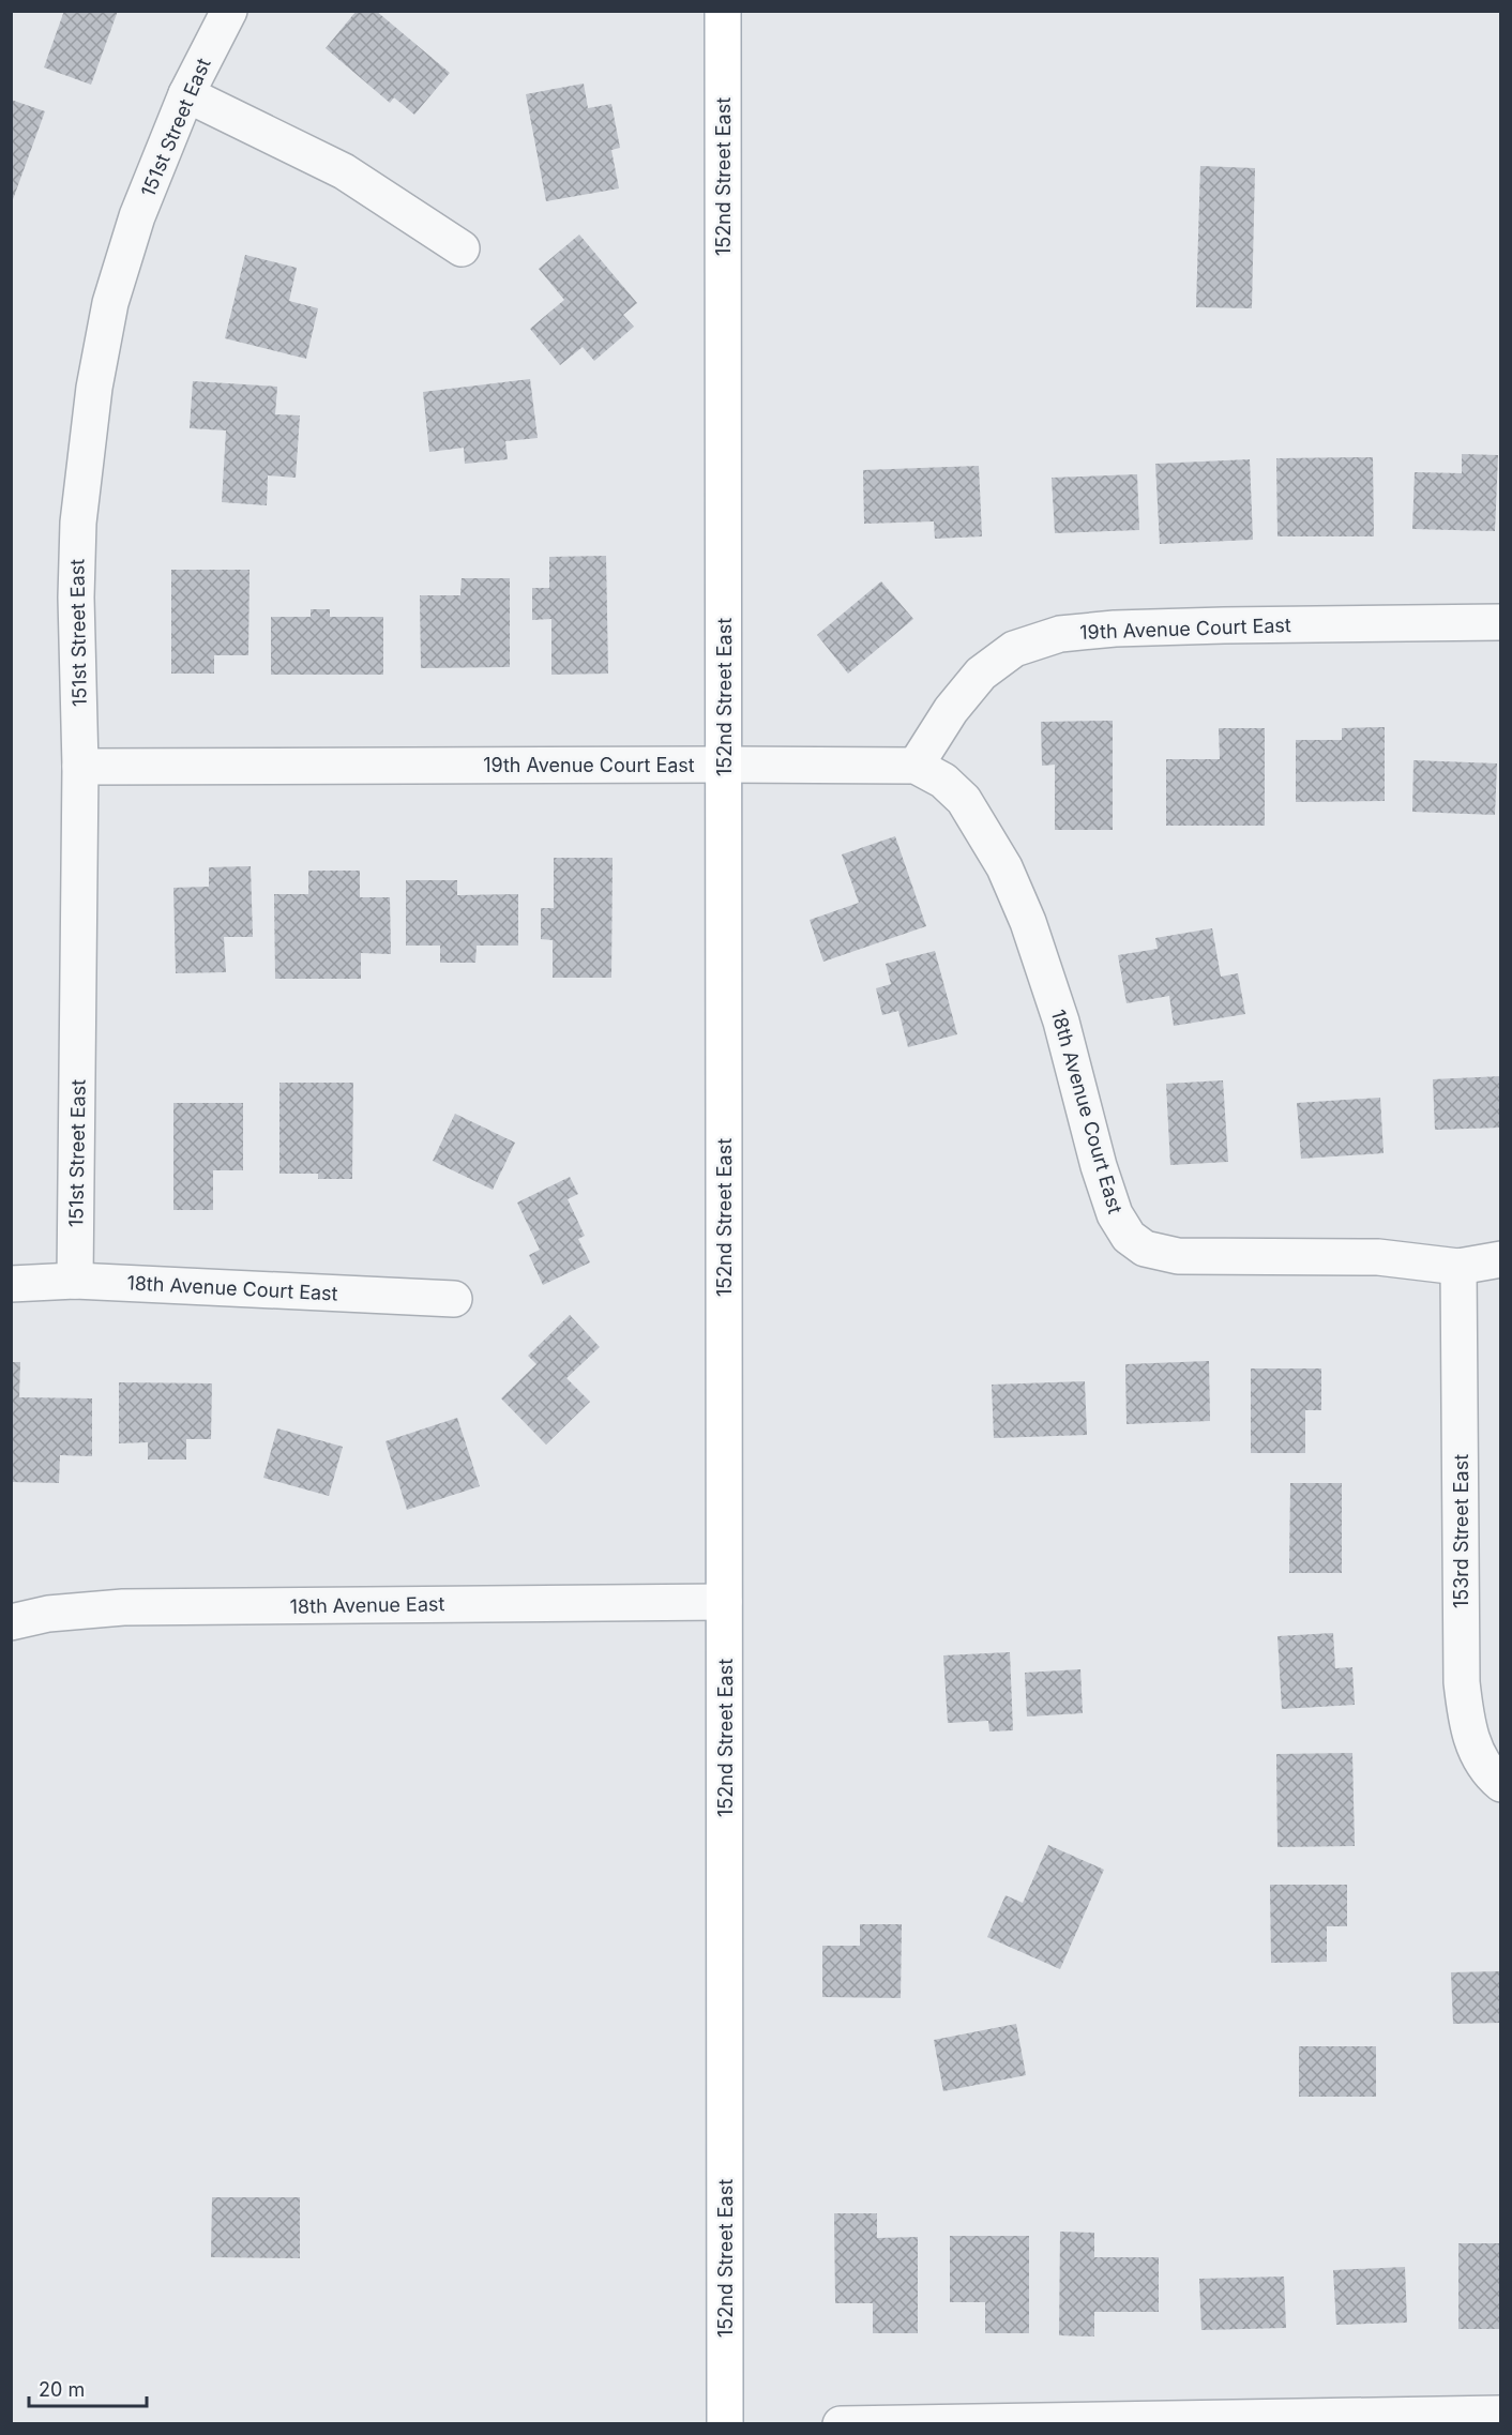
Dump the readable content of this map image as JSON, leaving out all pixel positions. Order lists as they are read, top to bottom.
{
  "streets": {
    "main road": ["152nd Street East"],
    "street": [
      "151st Street East",
      "19th Avenue Court East",
      "18th Avenue Court East",
      "153rd Street East",
      "18th Avenue East"
    ]
  },
  "crossings": [
    ["151st Street East", "19th Avenue Court East"],
    ["151st Street East", "18th Avenue Court East"],
    ["152nd Street East", "19th Avenue Court East"],
    ["152nd Street East", "18th Avenue East"],
    ["19th Avenue Court East", "18th Avenue Court East"],
    ["18th Avenue Court East", "153rd Street East"]
  ],
  "scale_bar": "20 m"
}
